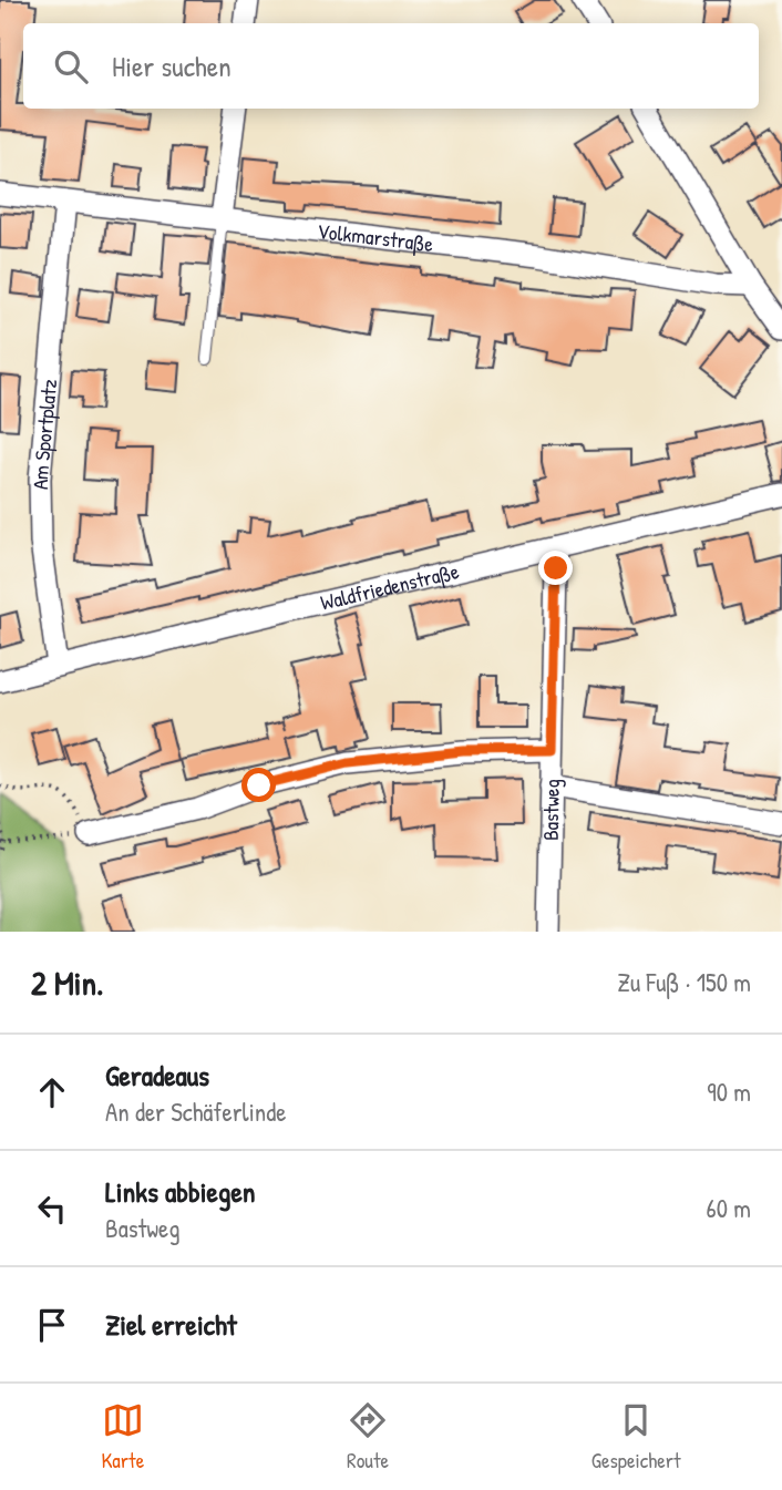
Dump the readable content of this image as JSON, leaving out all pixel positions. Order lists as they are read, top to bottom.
{
  "streets": {
    "street": [
      "Volkmarstraße",
      "Am Sportplatz",
      "Waldfriedenstraße",
      "Bastweg"
    ]
  },
  "crossings": [
    ["Volkmarstraße", "Am Sportplatz"],
    ["Am Sportplatz", "Waldfriedenstraße"],
    ["Waldfriedenstraße", "Bastweg"]
  ],
  "page": {
    "search": "Hier suchen",
    "heading": ["2 Min.", "Zu Fuß · 150 m"],
    "list": [
      ["Geradeaus", "An der Schäferlinde", "90 m"],
      ["Links abbiegen", "Bastweg", "60 m"],
      "Ziel erreicht"
    ],
    "nav": ["Karte", "Route", "Gespeichert"]
  }
}
